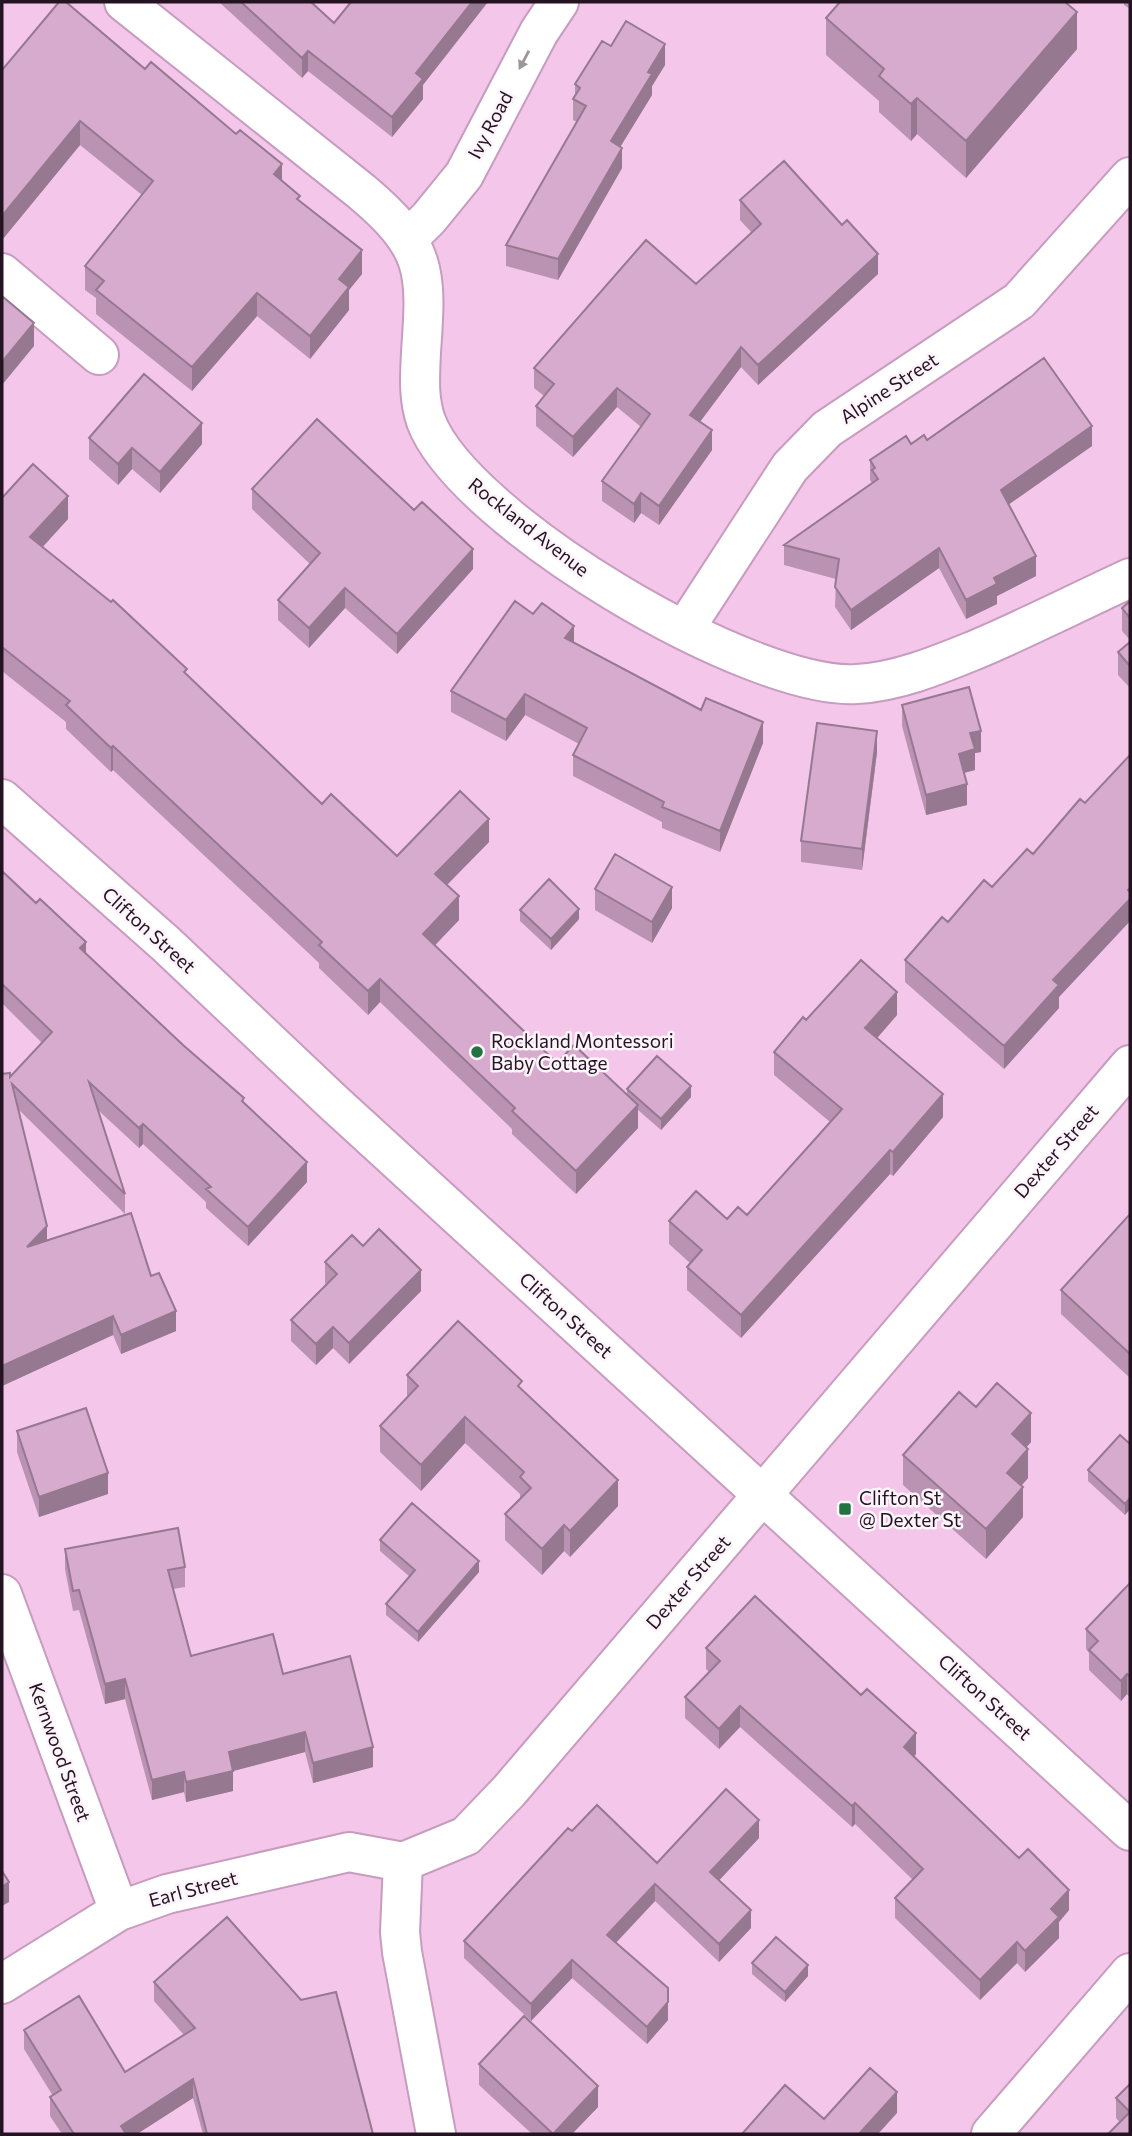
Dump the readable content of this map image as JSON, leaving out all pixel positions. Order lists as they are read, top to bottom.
{
  "streets": {
    "street": [
      "Ivy Road",
      "Alpine Street",
      "Rockland Avenue",
      "Clifton Street",
      "Dexter Street",
      "Kernwood Street",
      "Earl Street"
    ]
  },
  "crossings": [
    ["Ivy Road", "Rockland Avenue"],
    ["Alpine Street", "Rockland Avenue"],
    ["Clifton Street", "Dexter Street"],
    ["Dexter Street", "Earl Street"],
    ["Kernwood Street", "Earl Street"]
  ],
  "one_way": ["Ivy Road"],
  "places": {
    "other": ["Rockland Montessori Baby Cottage"],
    "transit": ["Clifton St @ Dexter St"]
  }
}
